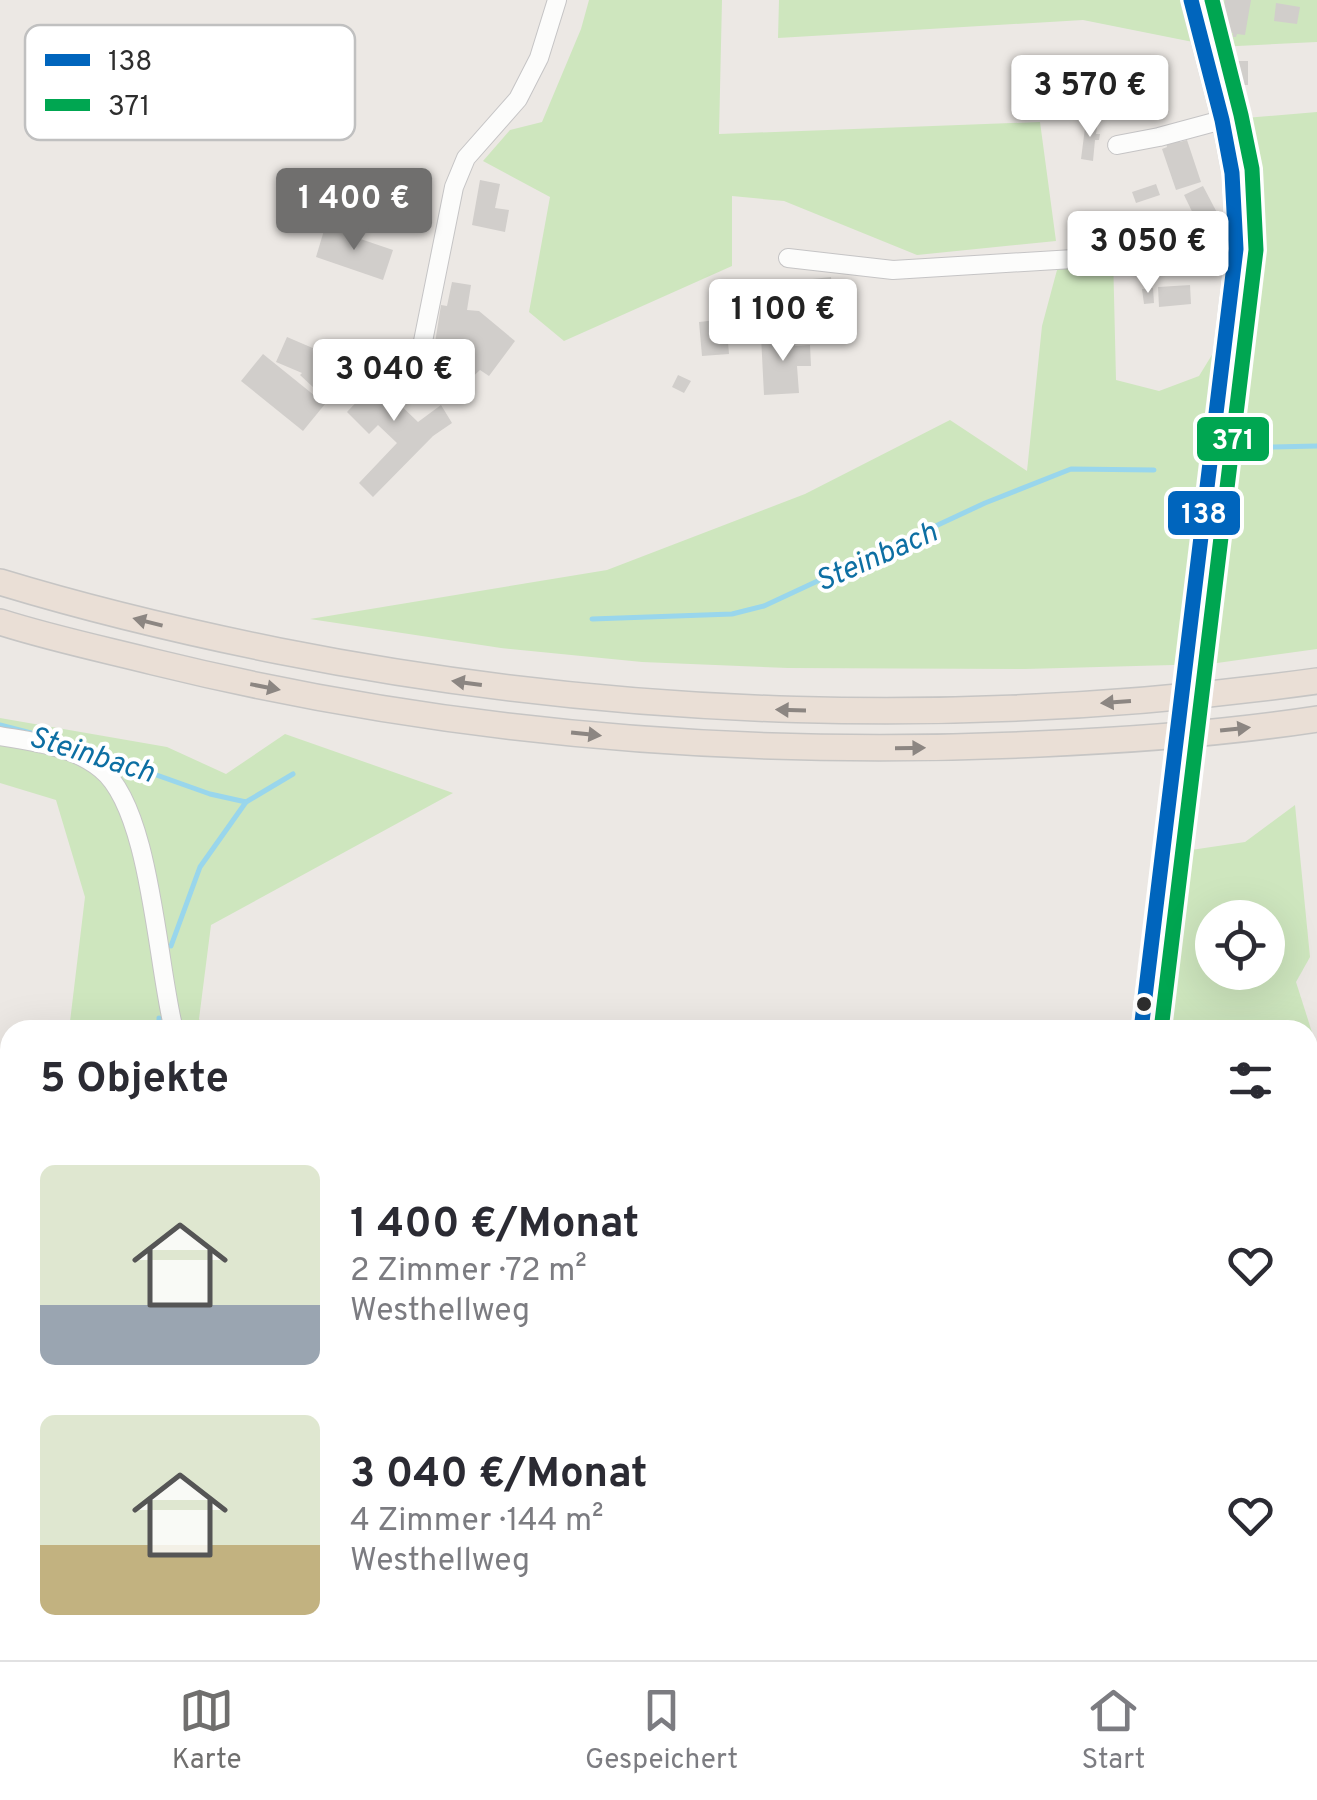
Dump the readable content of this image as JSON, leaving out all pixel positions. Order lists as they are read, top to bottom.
{
  "water": ["Steinbach"],
  "lines": ["transit line 138", "transit line 371"],
  "legend": ["138", "371"],
  "page": {
    "price": [
      "3 570 €",
      "1 400 €",
      "3 050 €",
      "1 100 €",
      "3 040 €"
    ],
    "heading": "5 Objekte",
    "list": [
      {
        "name": "1 400 €/Monat",
        "note": "2 Zimmer · 72 m² · Westhellweg"
      },
      {
        "name": "3 040 €/Monat",
        "note": "4 Zimmer · 144 m² · Westhellweg"
      }
    ],
    "tabs": ["Karte", "Gespeichert", "Start"]
  }
}
